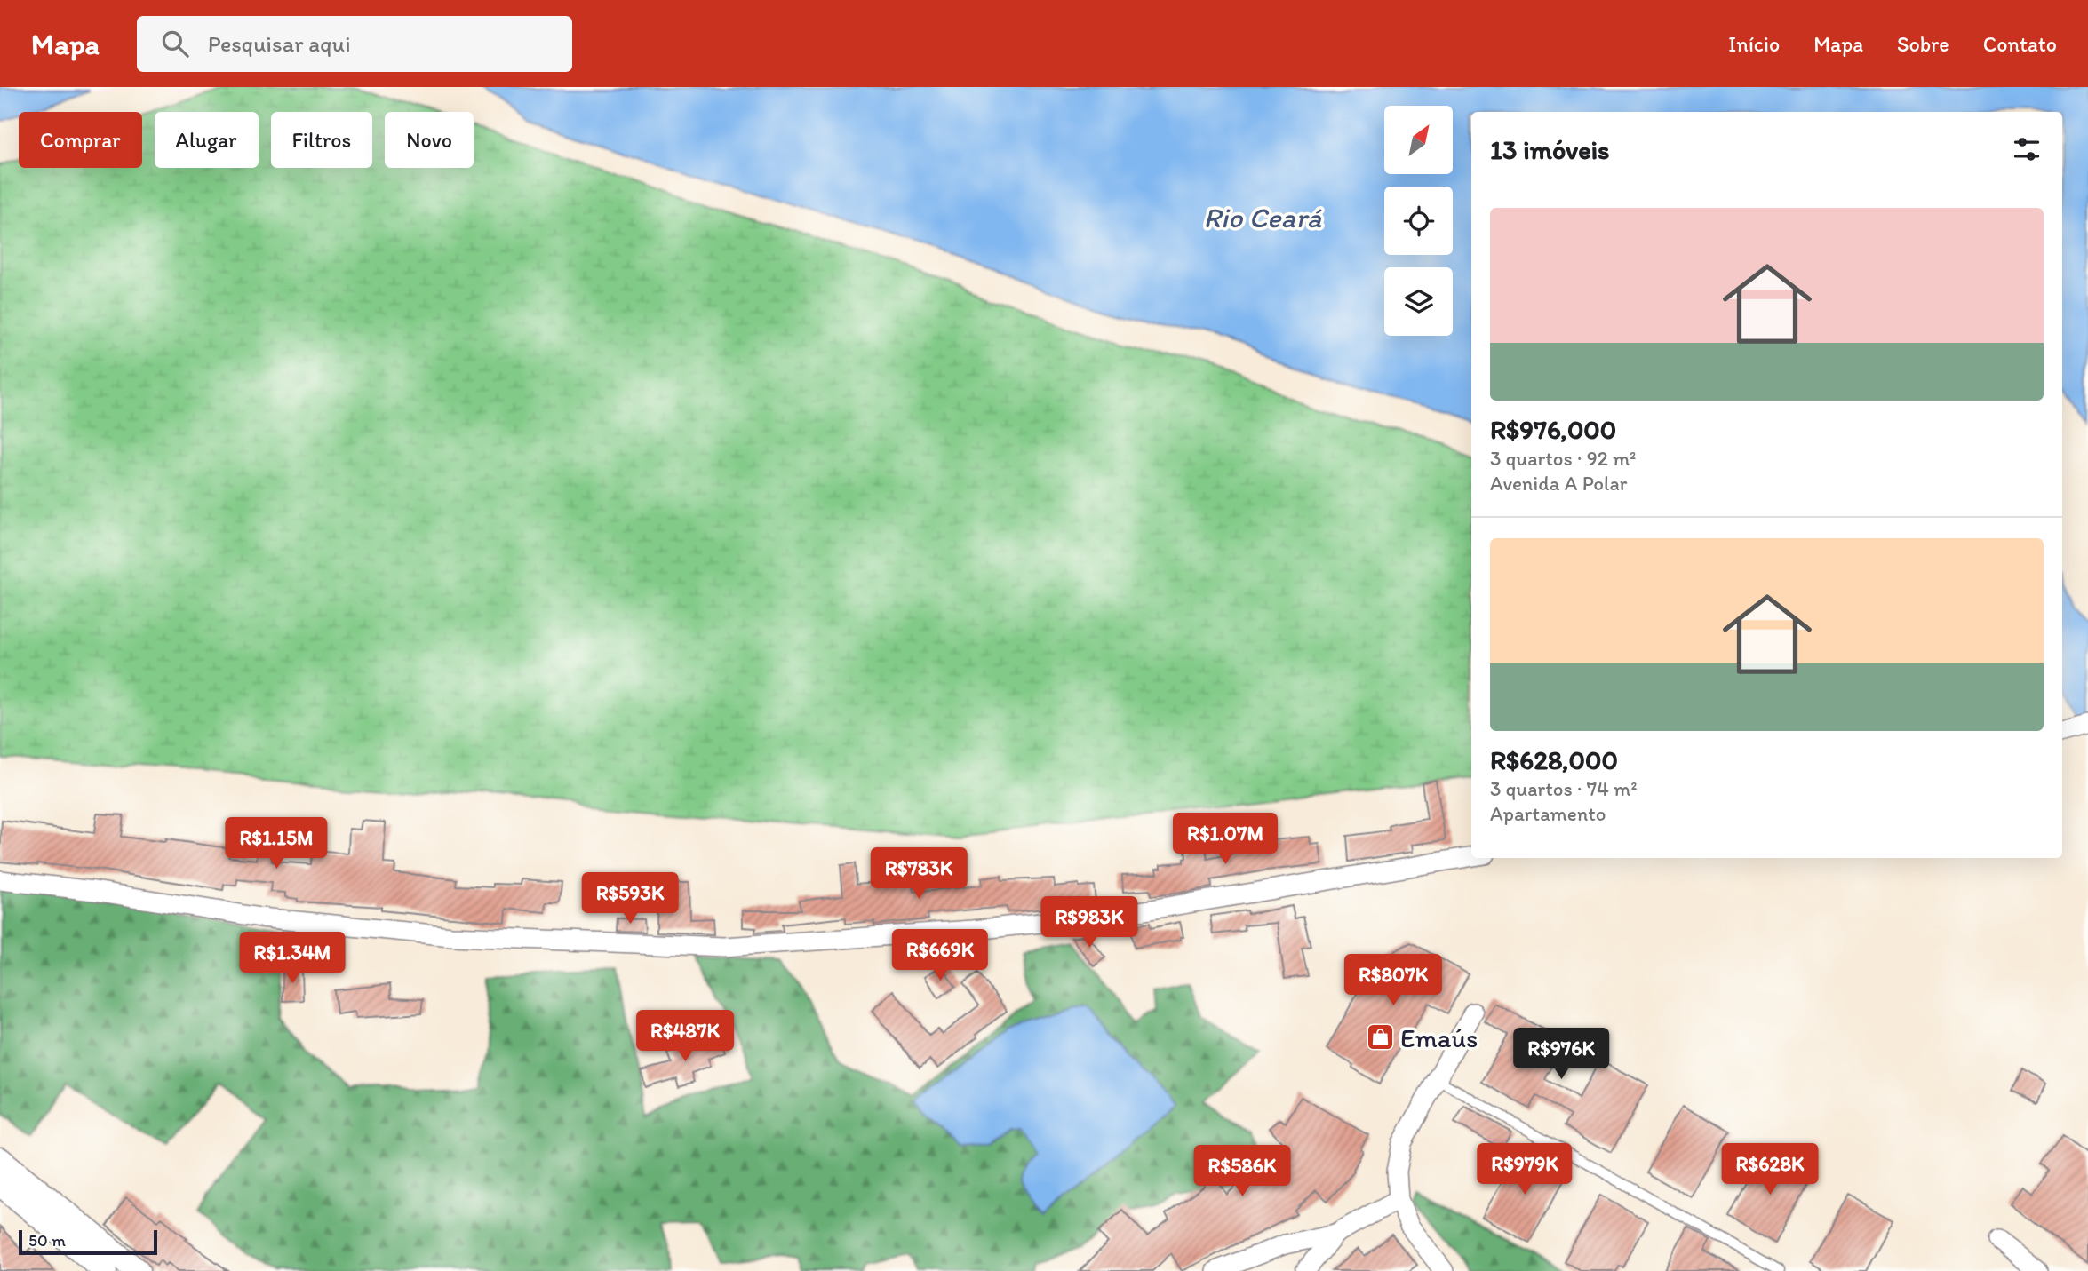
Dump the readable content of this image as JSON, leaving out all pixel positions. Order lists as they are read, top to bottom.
{
  "water": ["Rio Ceará"],
  "places": {
    "shop": ["Emaús"]
  },
  "scale_bar": "50 m",
  "north": "top right",
  "page": {
    "header": "Mapa",
    "search": "Pesquisar aqui",
    "nav": [
      "Início",
      "Mapa",
      "Sobre",
      "Contato"
    ],
    "chip": [
      "Comprar",
      "Alugar",
      "Filtros",
      "Novo"
    ],
    "heading": "13 imóveis",
    "list": [
      {
        "name": "R$976,000",
        "note": "3 quartos · 92 m² · Avenida A Polar"
      },
      {
        "name": "R$628,000",
        "note": "3 quartos · 74 m² · Apartamento"
      }
    ],
    "price": [
      "R$1.07M",
      "R$1.15M",
      "R$783K",
      "R$593K",
      "R$983K",
      "R$669K",
      "R$1.34M",
      "R$807K",
      "R$487K",
      "R$976K",
      "R$979K",
      "R$628K",
      "R$586K"
    ],
    "scale": "50 m"
  }
}
